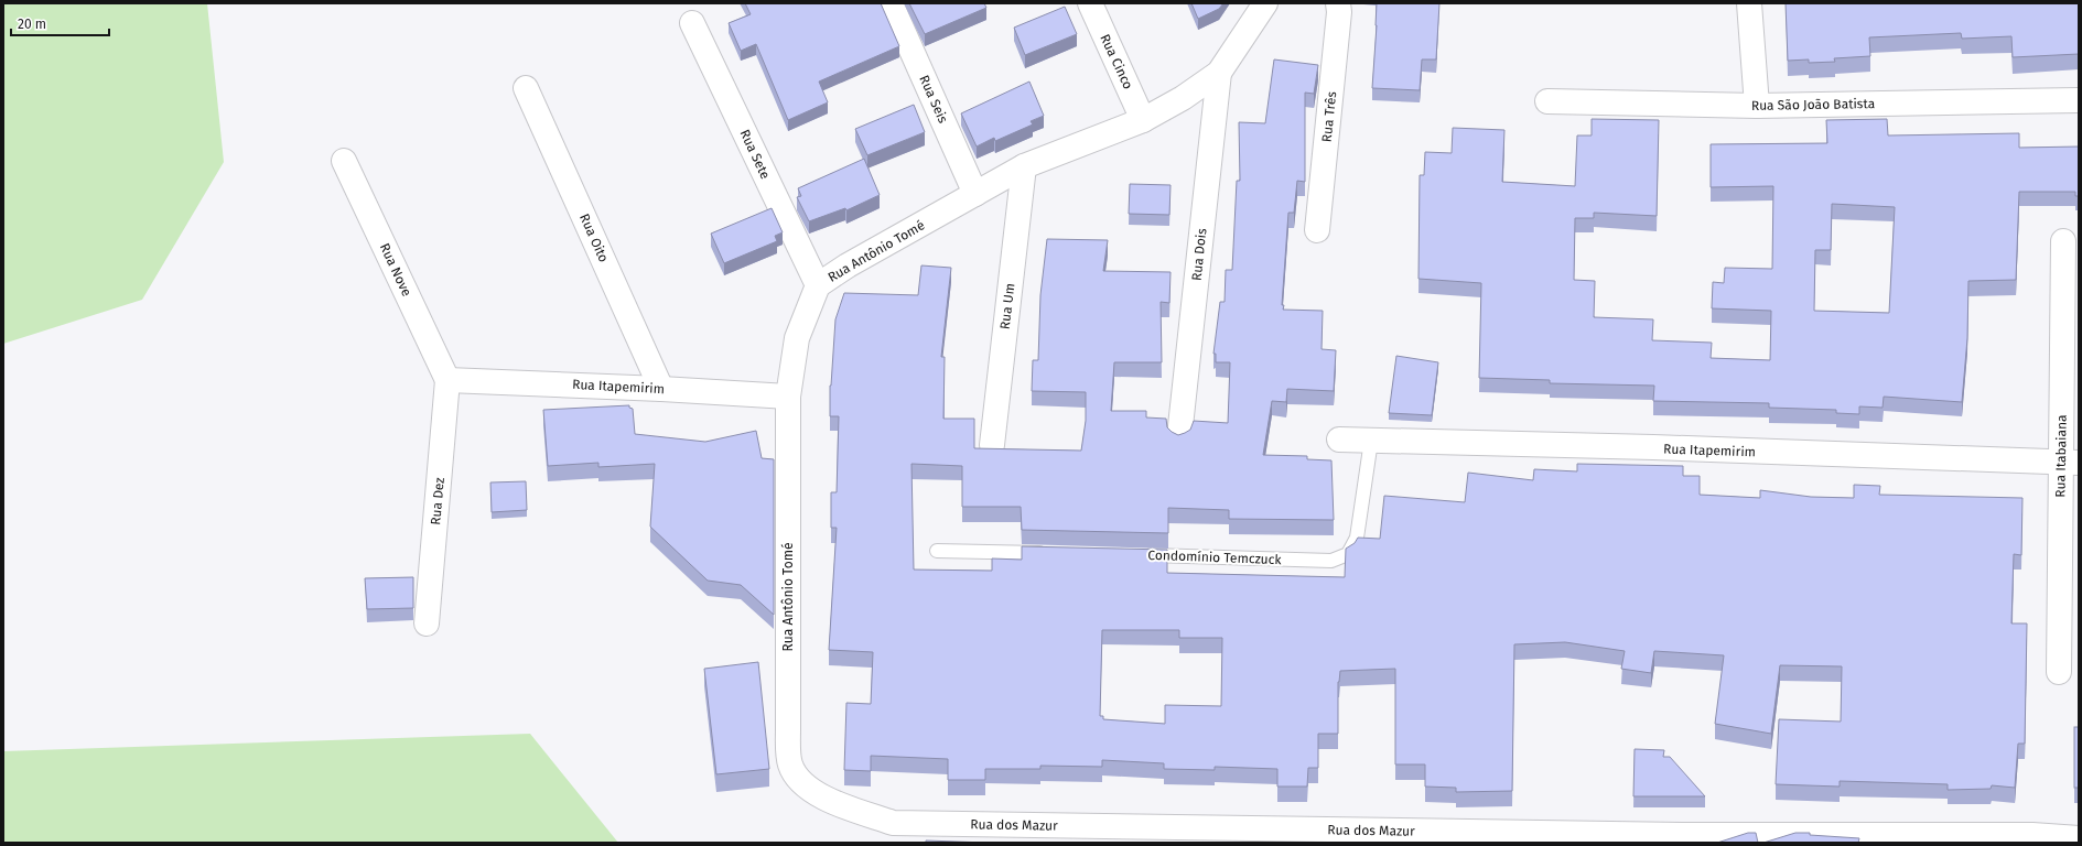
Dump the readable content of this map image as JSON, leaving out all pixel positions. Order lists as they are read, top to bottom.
{
  "streets": {
    "street": [
      "Rua Cinco",
      "Rua Seis",
      "Rua São João Batista",
      "Rua Três",
      "Rua Sete",
      "Rua Oito",
      "Rua Antônio Tomé",
      "Rua Dois",
      "Rua Nove",
      "Rua Um",
      "Rua Itapemirim",
      "Rua Itabaiana",
      "Rua Dez",
      "Rua dos Mazur"
    ],
    "lane": ["Condomínio Temczuck"]
  },
  "crossings": [
    ["Rua Cinco", "Rua Antônio Tomé"],
    ["Rua Seis", "Rua Antônio Tomé"],
    ["Rua Sete", "Rua Antônio Tomé"],
    ["Rua Oito", "Rua Itapemirim"],
    ["Rua Antônio Tomé", "Rua Dois"],
    ["Rua Antônio Tomé", "Rua Um"],
    ["Rua Antônio Tomé", "Rua Itapemirim"],
    ["Rua Antônio Tomé", "Rua dos Mazur"],
    ["Rua Nove", "Rua Itapemirim"],
    ["Rua Nove", "Rua Dez"],
    ["Rua Itapemirim", "Rua Itabaiana"],
    ["Rua Itapemirim", "Rua Dez"],
    ["Rua Itapemirim", "Condomínio Temczuck"]
  ],
  "scale_bar": "20 m"
}
